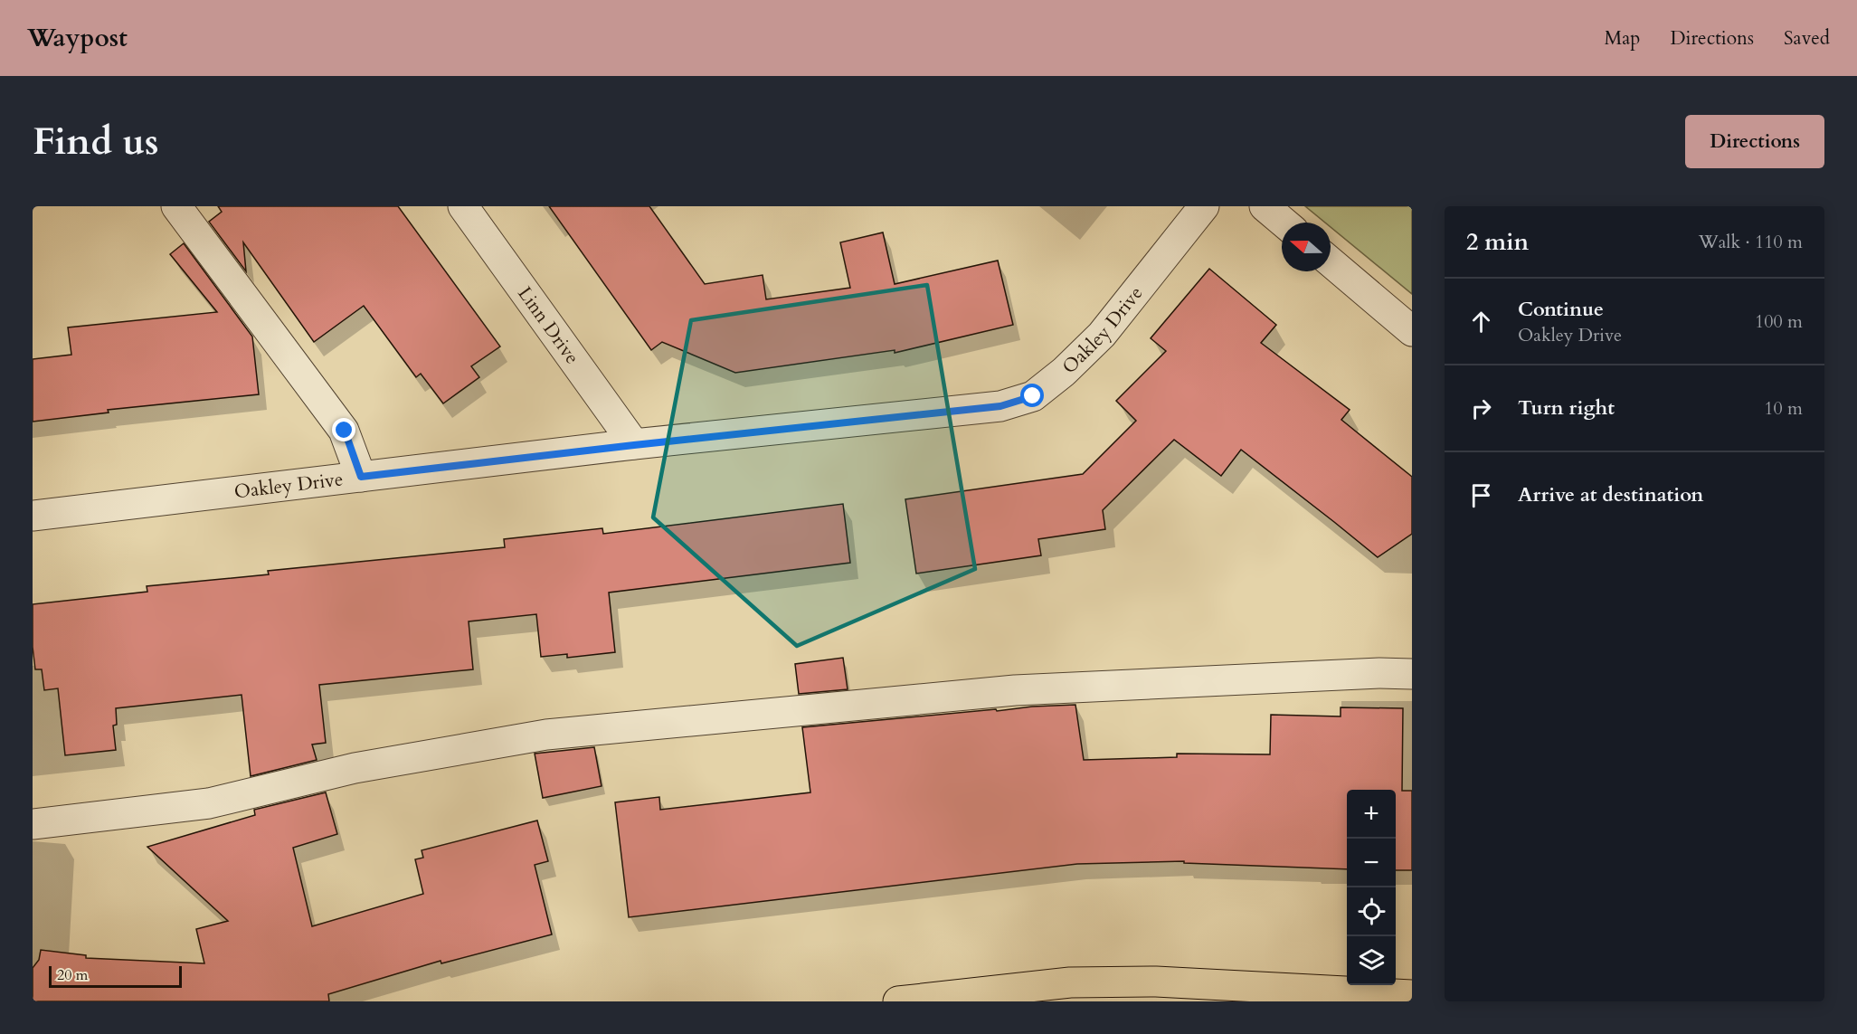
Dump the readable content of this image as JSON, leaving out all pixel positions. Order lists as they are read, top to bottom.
{
  "streets": {
    "street": ["Linn Drive", "Oakley Drive"]
  },
  "crossings": [
    ["Linn Drive", "Oakley Drive"]
  ],
  "scale_bar": "20 m",
  "north": "left",
  "page": {
    "header": "Waypost",
    "nav": ["Map", "Directions", "Saved"],
    "buttons": "Directions",
    "title": "Find us",
    "heading": ["2 min", "Walk · 110 m"],
    "list": [
      ["Continue", "Oakley Drive", "100 m"],
      ["Turn right", "10 m"],
      "Arrive at destination"
    ],
    "map_buttons": ["+", "−"],
    "scale": "20 m"
  }
}
